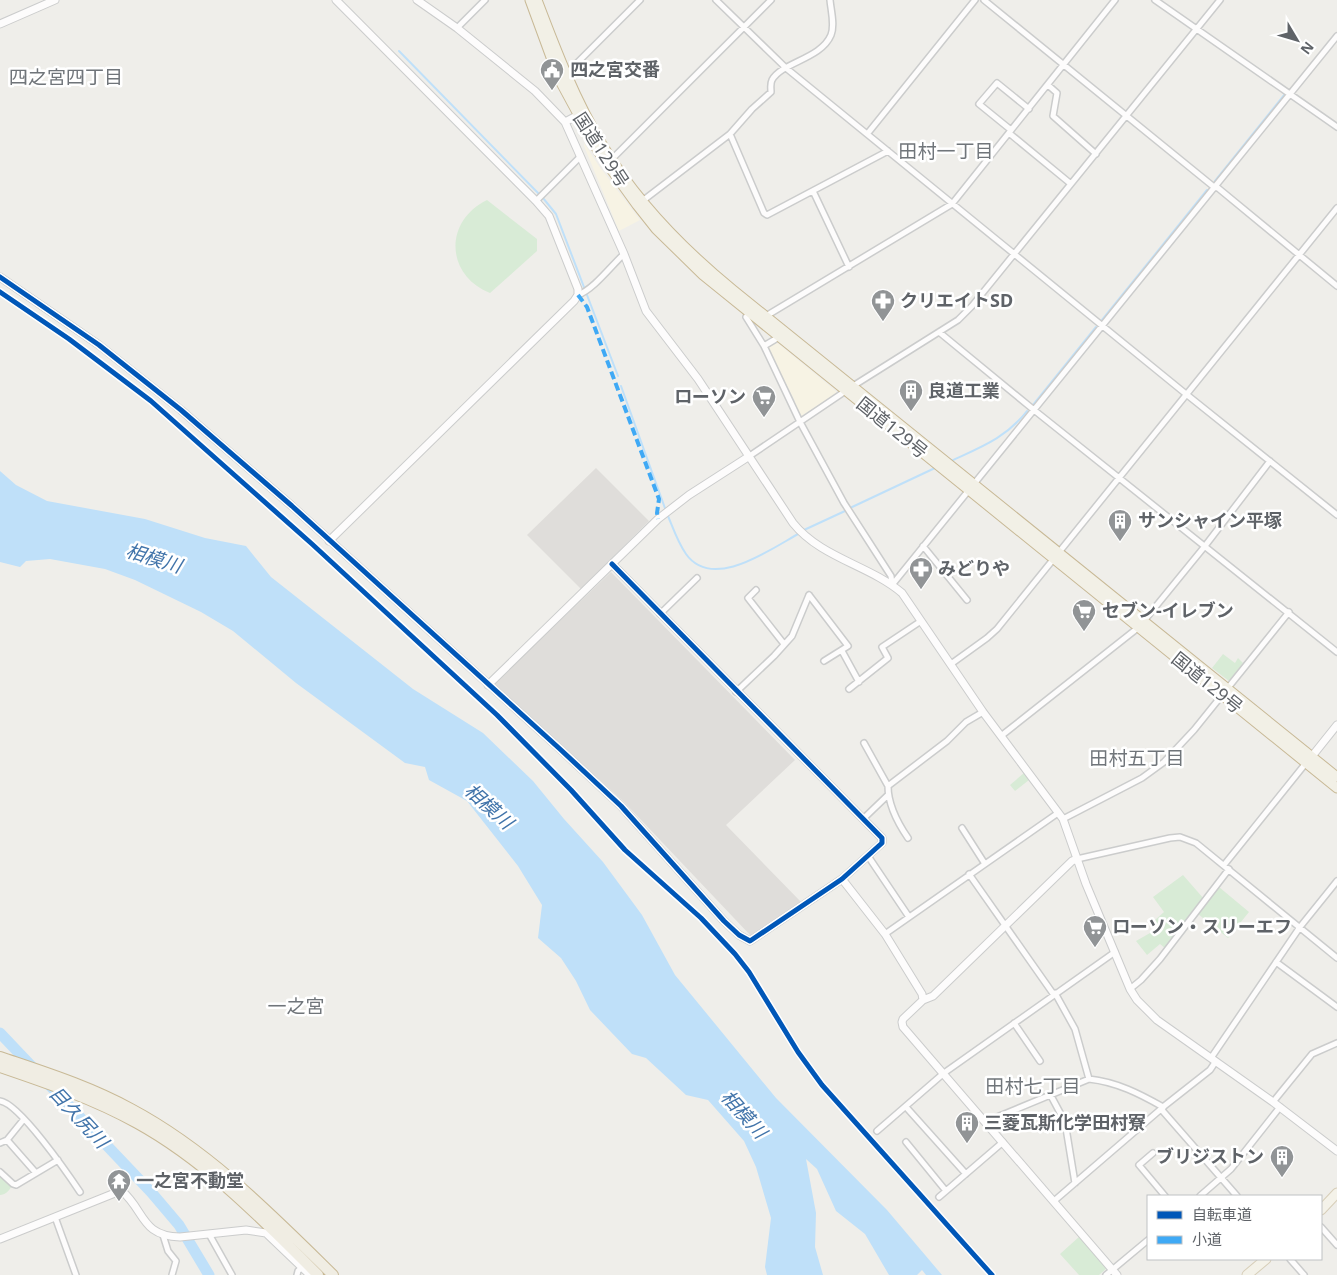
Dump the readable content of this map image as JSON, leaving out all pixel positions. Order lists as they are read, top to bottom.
{
  "streets": {
    "highway": ["国道129号"]
  },
  "districts": [
    "四之宮四丁目",
    "田村一丁目",
    "田村五丁目",
    "一之宮",
    "田村七丁目"
  ],
  "water": ["相模川", "目久尻川"],
  "places": {
    "public building": ["四之宮交番"],
    "pharmacy": ["クリエイトSD", "みどりや"],
    "building": [
      "良道工業",
      "サンシャイン平塚",
      "三菱瓦斯化学田村寮",
      "ブリジストン"
    ],
    "supermarket": ["ローソン", "セブン-イレブン", "ローソン・スリーエフ"],
    "temple": ["一之宮不動堂"]
  },
  "legend": ["自転車道", "小道"],
  "north": "bottom right"
}
